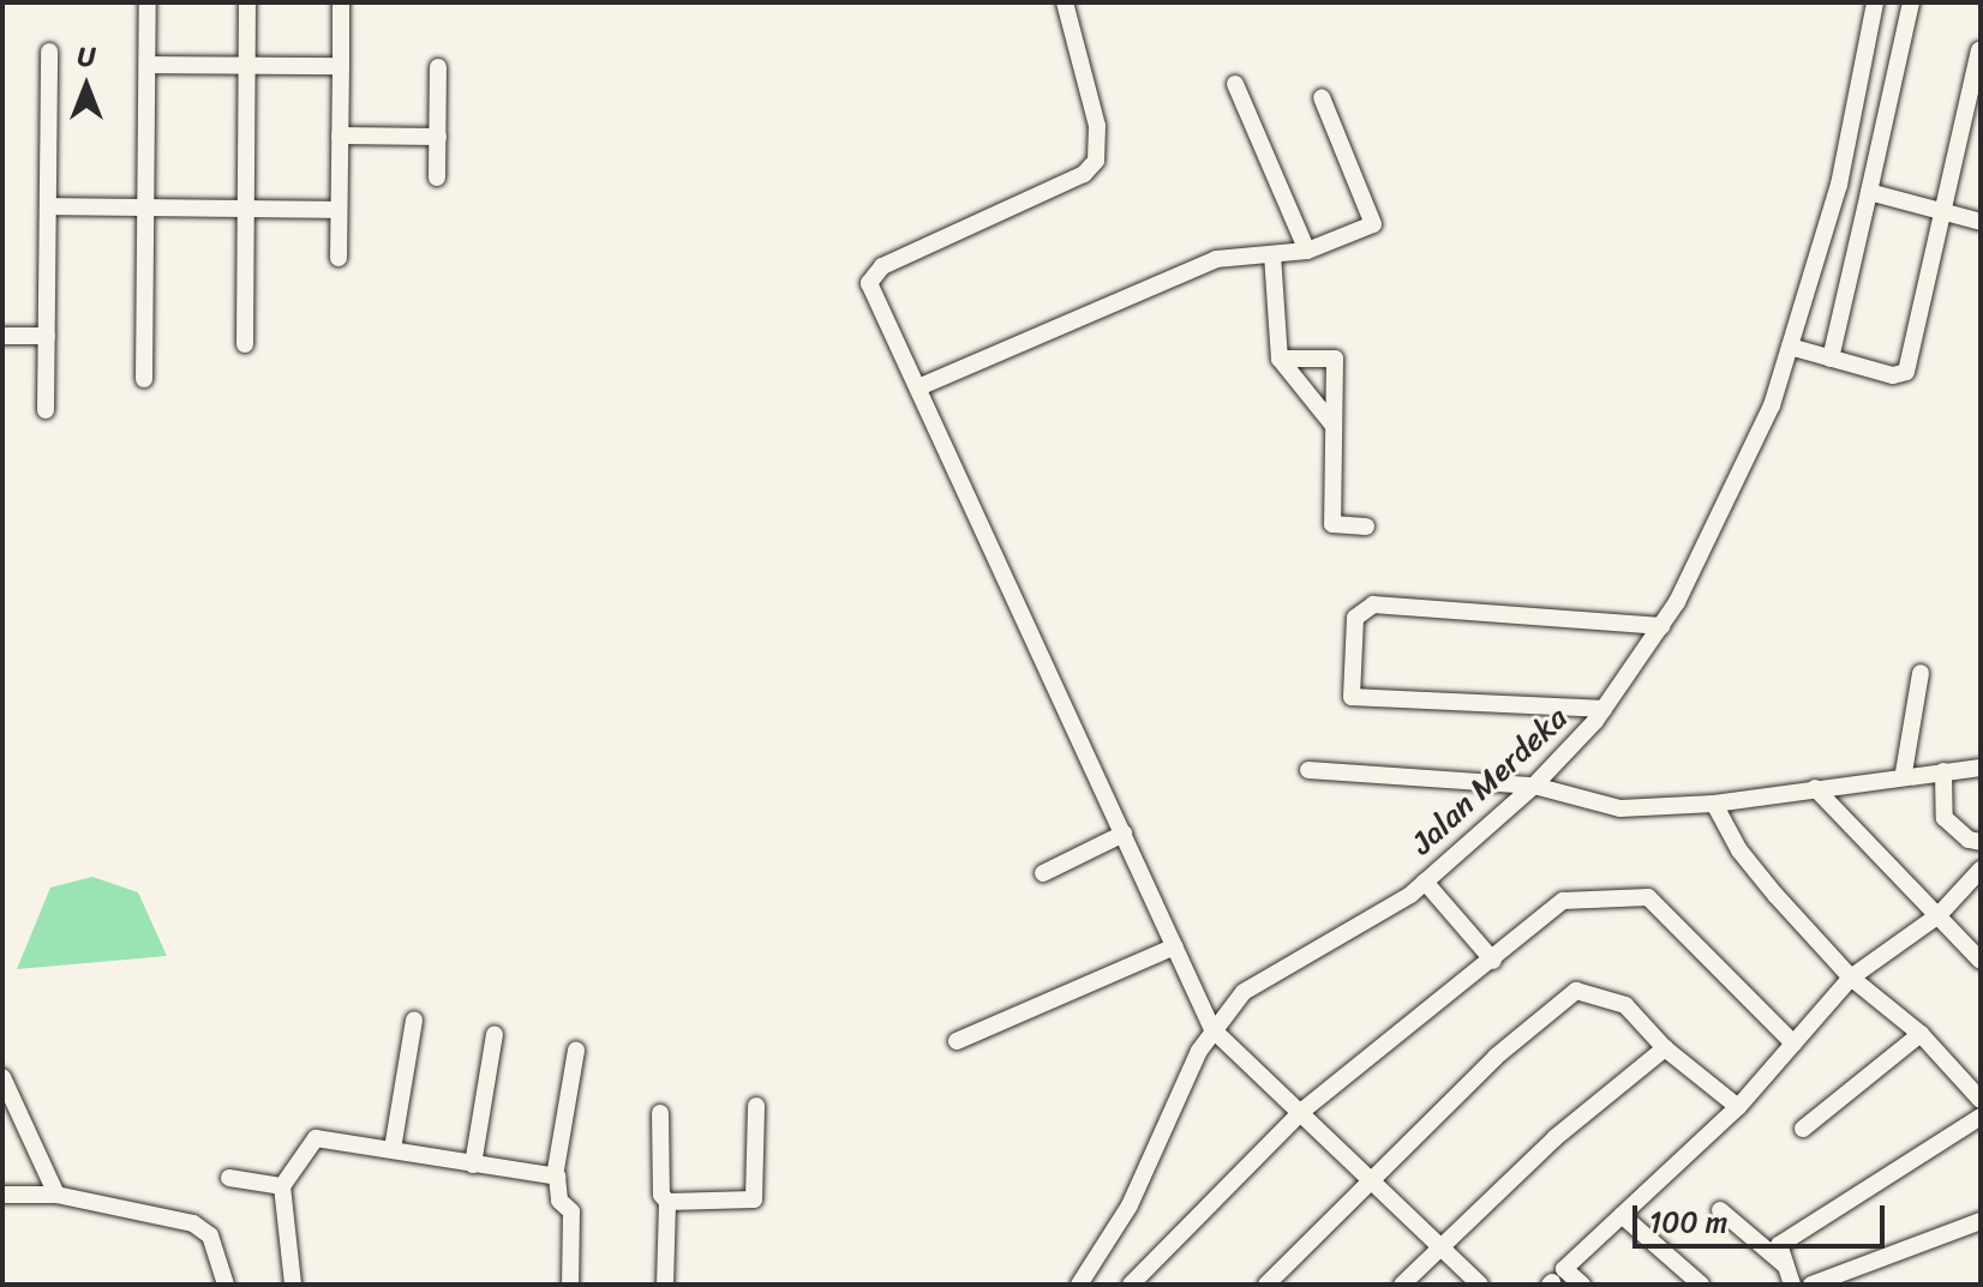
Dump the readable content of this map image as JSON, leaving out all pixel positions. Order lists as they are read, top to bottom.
{
  "streets": {
    "street": ["Jalan Merdeka"]
  },
  "scale_bar": "100 m",
  "north": "top"
}
